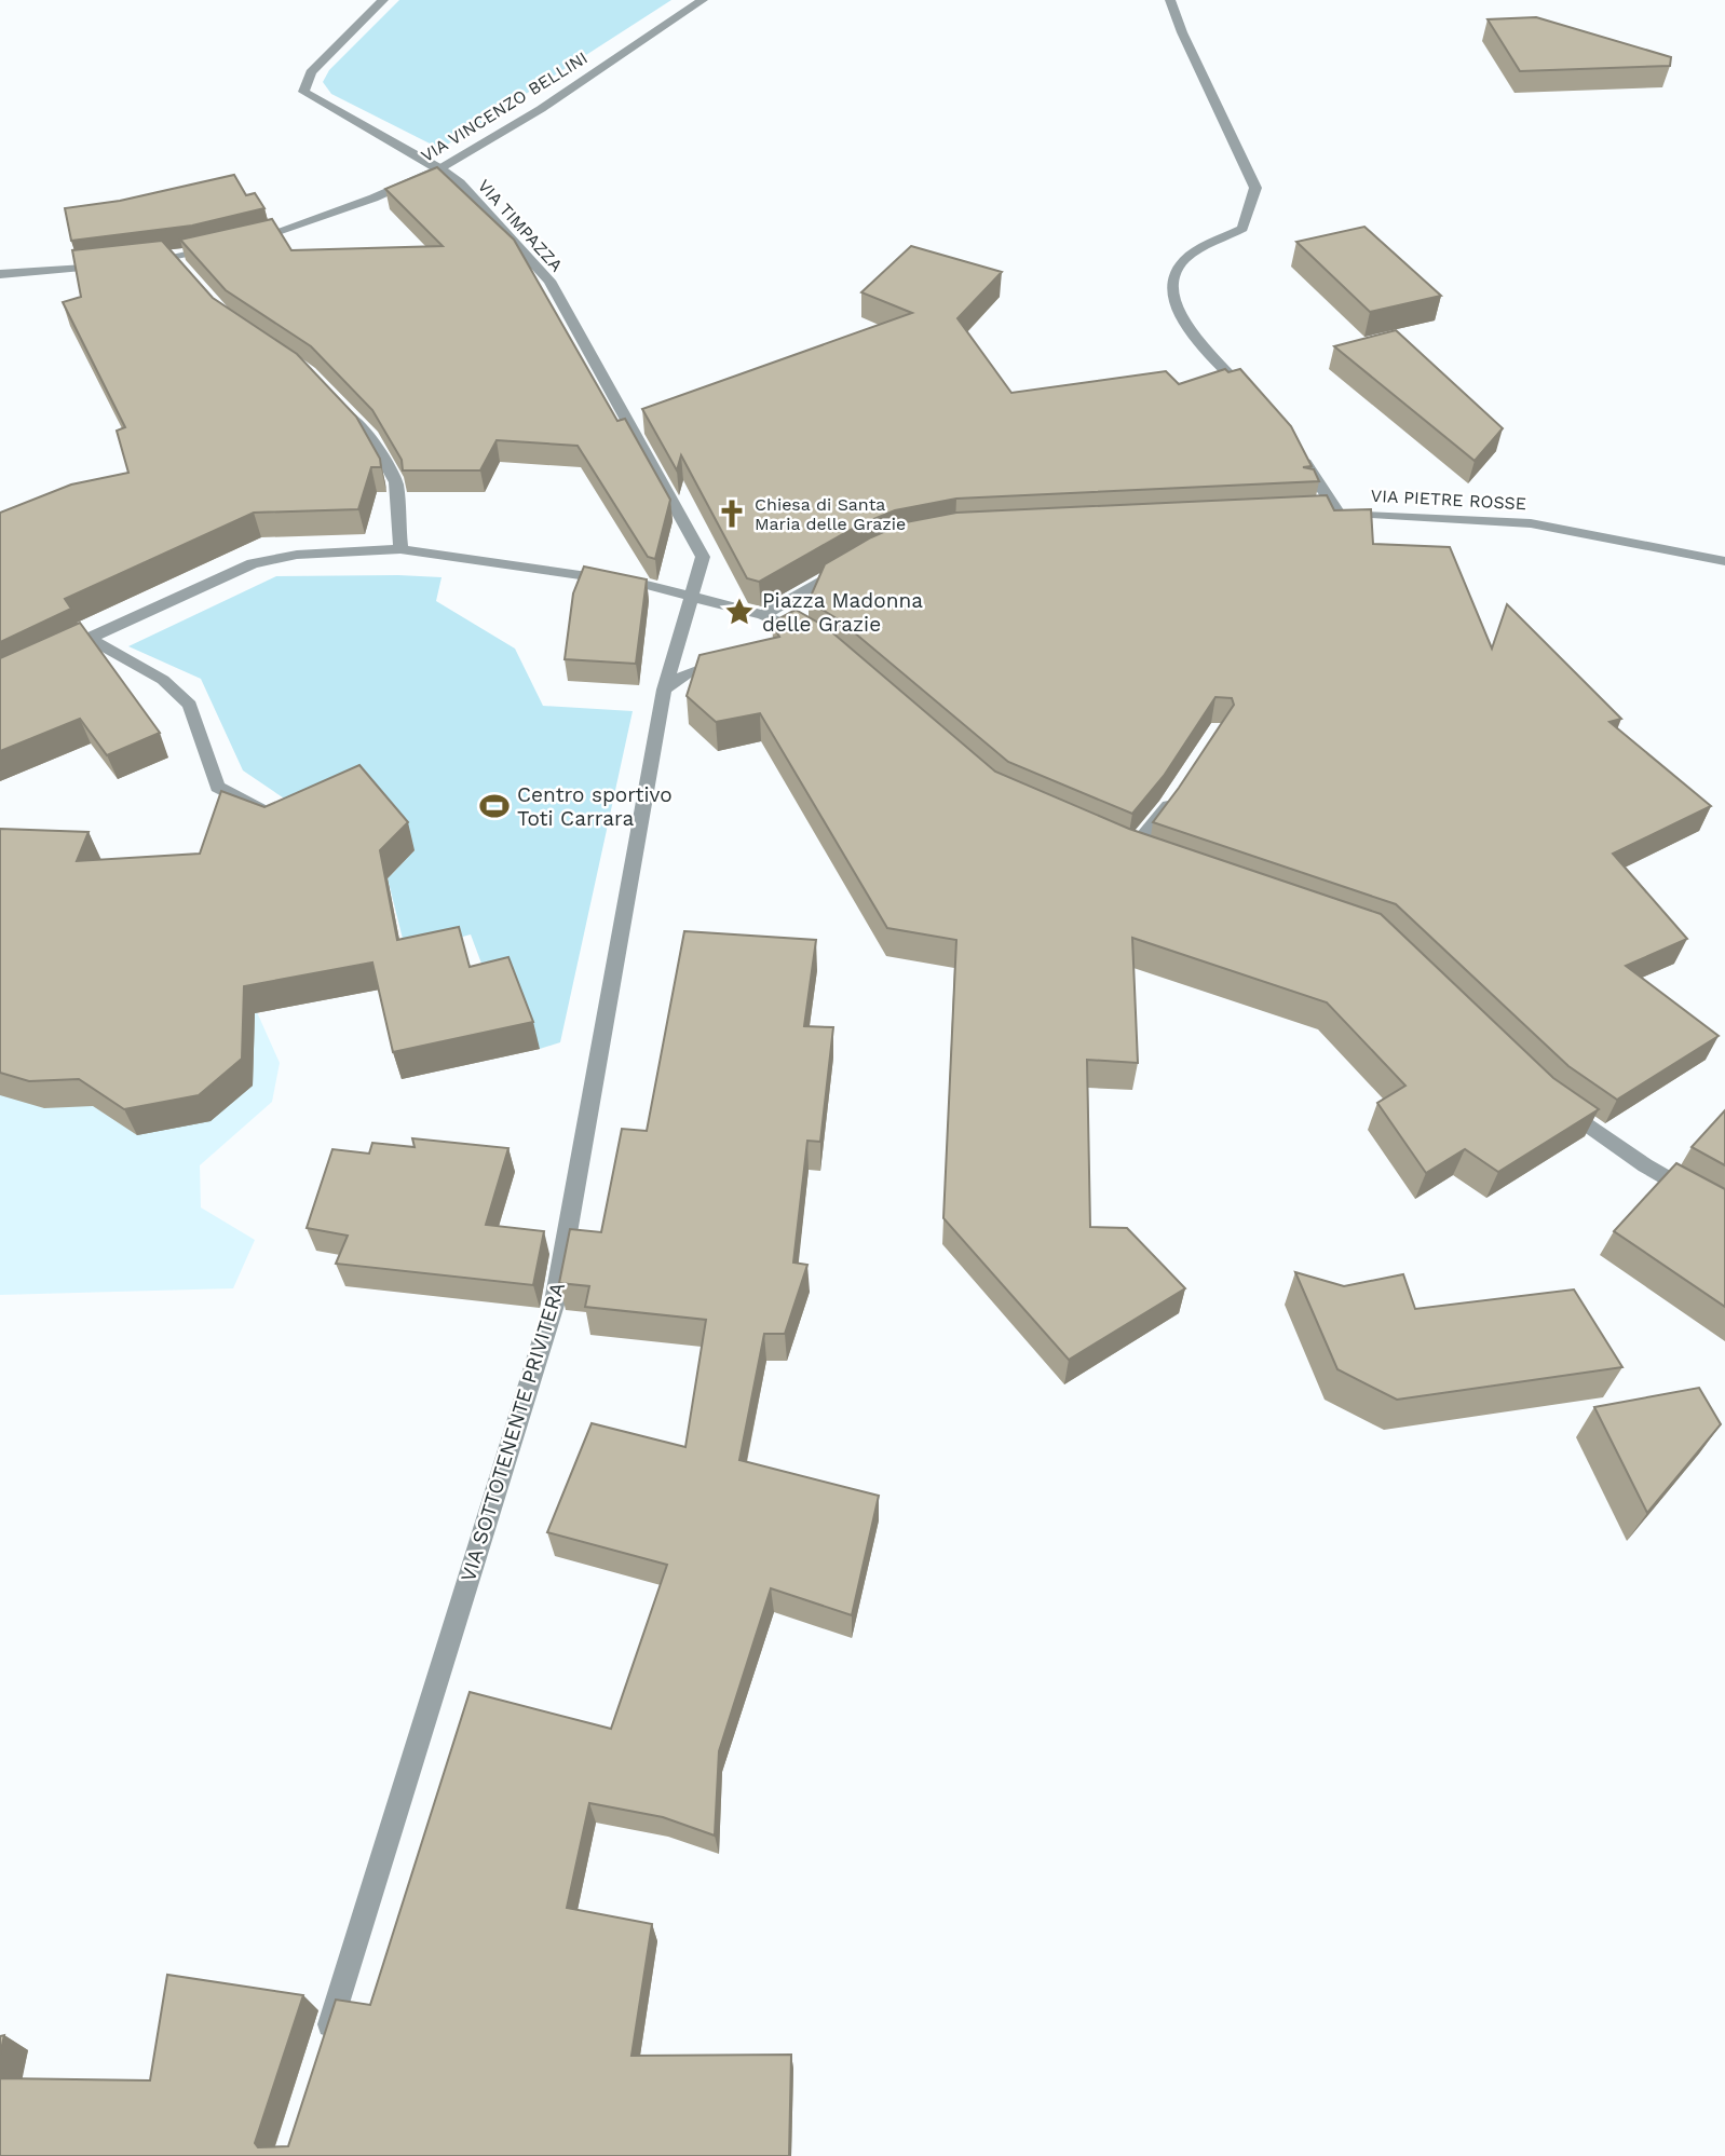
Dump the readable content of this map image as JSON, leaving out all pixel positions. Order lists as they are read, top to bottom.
{
  "streets": {
    "street": [
      "VIA VINCENZO BELLINI",
      "VIA TIMPAZZA",
      "VIA PIETRE ROSSE",
      "VIA SOTTOTENENTE PRIVITERA"
    ]
  },
  "crossings": [
    ["VIA VINCENZO BELLINI", "VIA TIMPAZZA"],
    ["VIA TIMPAZZA", "VIA SOTTOTENENTE PRIVITERA"]
  ],
  "places": {
    "church": ["Chiesa di Santa Maria delle Grazie"],
    "place": ["Piazza Madonna delle Grazie"],
    "sports": ["Centro sportivo Toti Carrara"]
  }
}
